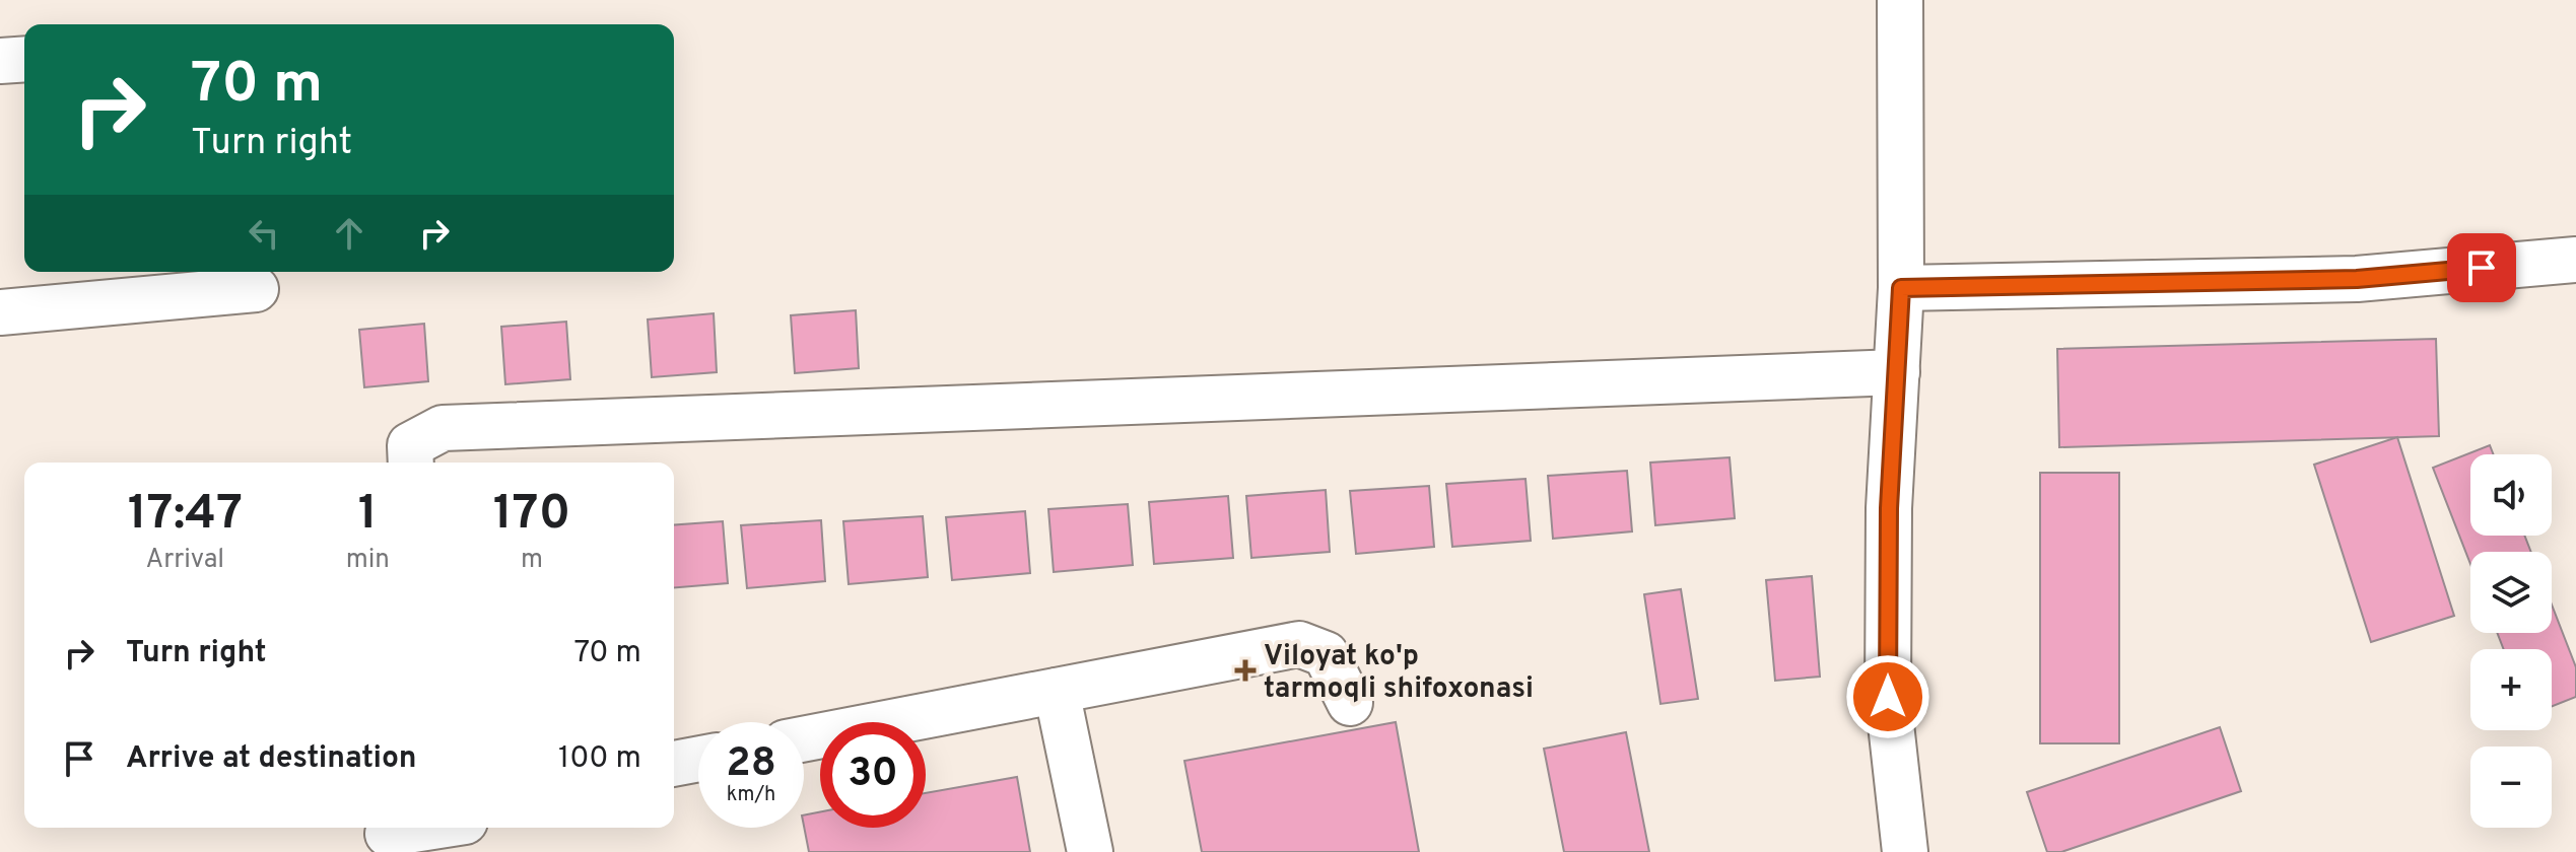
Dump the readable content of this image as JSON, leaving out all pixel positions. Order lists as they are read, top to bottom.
{
  "places": {
    "health": ["Viloyat ko'p tarmoqli shifoxonasi"]
  },
  "page": {
    "turn": ["70 m", "Turn right"],
    "map_buttons": ["+", "−"],
    "eta": [
      "17:47",
      "Arrival",
      "1",
      "min",
      "170",
      "m"
    ],
    "list": [
      {
        "name": "Turn right",
        "value": "70 m"
      },
      {
        "name": "Arrive at destination",
        "value": "100 m"
      }
    ],
    "speed": "28 km/h",
    "limit": "30"
  }
}
